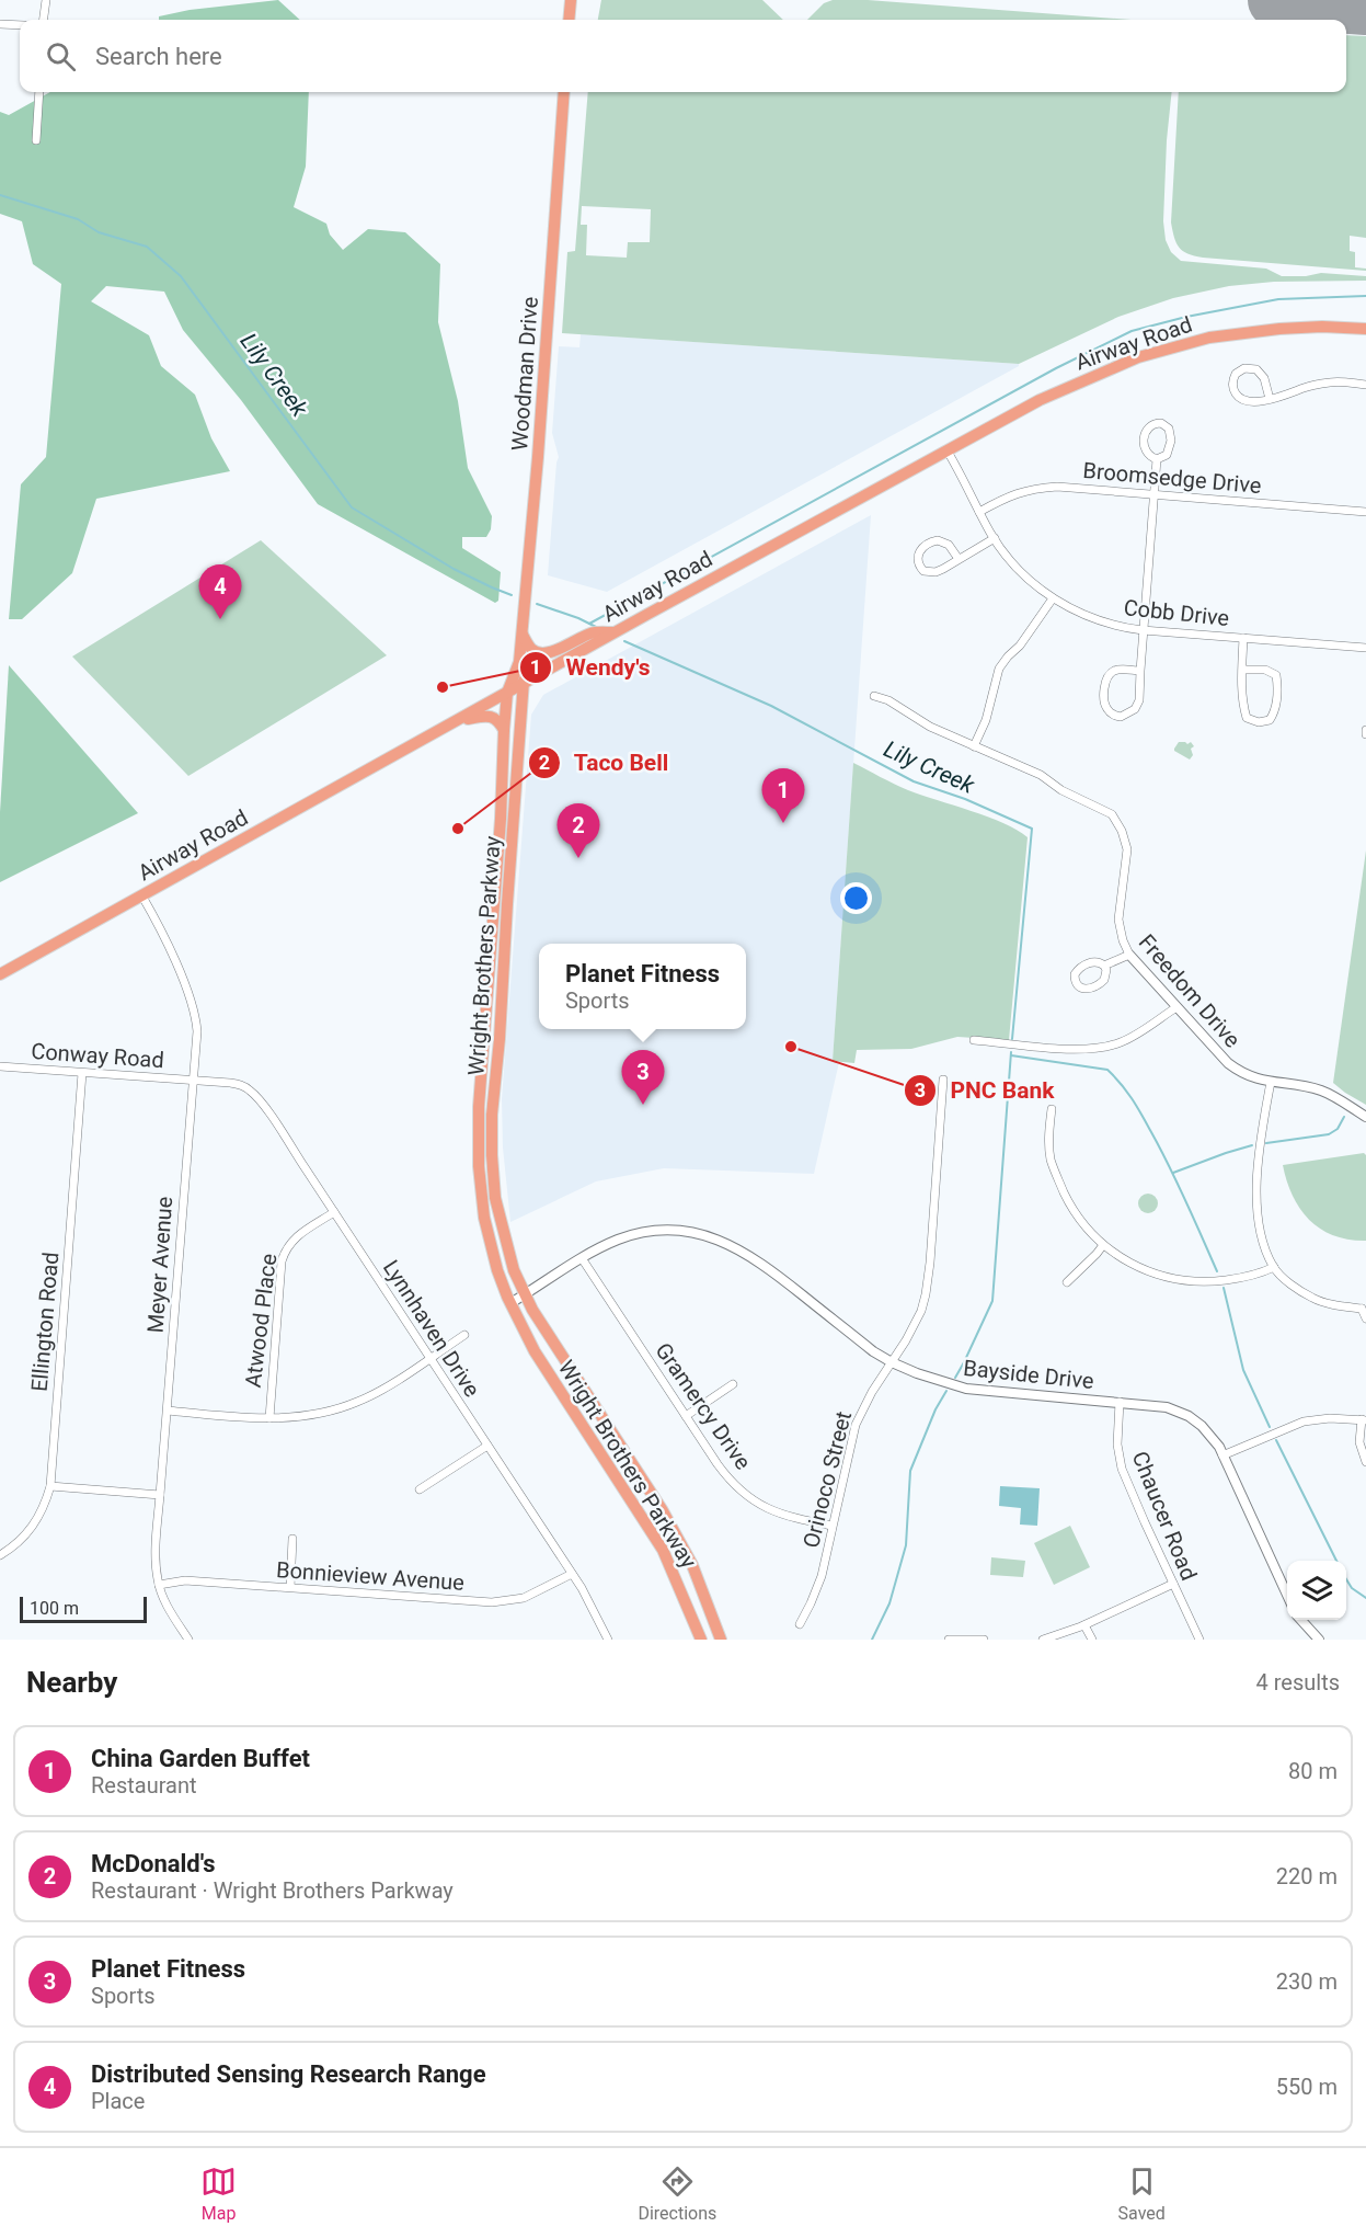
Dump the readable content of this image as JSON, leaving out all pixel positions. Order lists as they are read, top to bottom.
{
  "streets": {
    "main road": ["Airway Road", "Woodman Drive", "Wright Brothers Parkway"],
    "street": [
      "Broomsedge Drive",
      "Cobb Drive",
      "Freedom Drive",
      "Conway Road",
      "Meyer Avenue",
      "Atwood Place",
      "Ellington Road",
      "Lynnhaven Drive",
      "Bayside Drive",
      "Gramercy Drive",
      "Orinoco Street",
      "Chaucer Road",
      "Bonnieview Avenue"
    ]
  },
  "crossings": [
    ["Airway Road", "Cobb Drive"],
    ["Airway Road", "Wright Brothers Parkway"],
    ["Airway Road", "Meyer Avenue"],
    ["Woodman Drive", "Wright Brothers Parkway"],
    ["Broomsedge Drive", "Cobb Drive"],
    ["Wright Brothers Parkway", "Bayside Drive"],
    ["Conway Road", "Meyer Avenue"],
    ["Conway Road", "Ellington Road"],
    ["Conway Road", "Lynnhaven Drive"],
    ["Meyer Avenue", "Lynnhaven Drive"],
    ["Meyer Avenue", "Bonnieview Avenue"],
    ["Atwood Place", "Lynnhaven Drive"],
    ["Lynnhaven Drive", "Bonnieview Avenue"],
    ["Bayside Drive", "Gramercy Drive"],
    ["Bayside Drive", "Orinoco Street"],
    ["Bayside Drive", "Chaucer Road"],
    ["Gramercy Drive", "Orinoco Street"]
  ],
  "water": ["Lily Creek"],
  "places": ["Wendy's", "Taco Bell", "PNC Bank"],
  "scale_bar": "100 m",
  "page": {
    "search": "Search here",
    "pins": [
      "4",
      "1",
      "2",
      "3"
    ],
    "popup": ["Planet Fitness", "Sports"],
    "scale": "100 m",
    "heading": ["Nearby", "4 results"],
    "list": [
      {
        "mark": "1",
        "name": "China Garden Buffet",
        "note": "Restaurant",
        "value": "80 m"
      },
      {
        "mark": "2",
        "name": "McDonald's",
        "note": "Restaurant · Wright Brothers Parkway",
        "value": "220 m"
      },
      {
        "mark": "3",
        "name": "Planet Fitness",
        "note": "Sports",
        "value": "230 m"
      },
      {
        "mark": "4",
        "name": "Distributed Sensing Research Range",
        "note": "Place",
        "value": "550 m"
      }
    ],
    "nav": ["Map", "Directions", "Saved"]
  }
}
